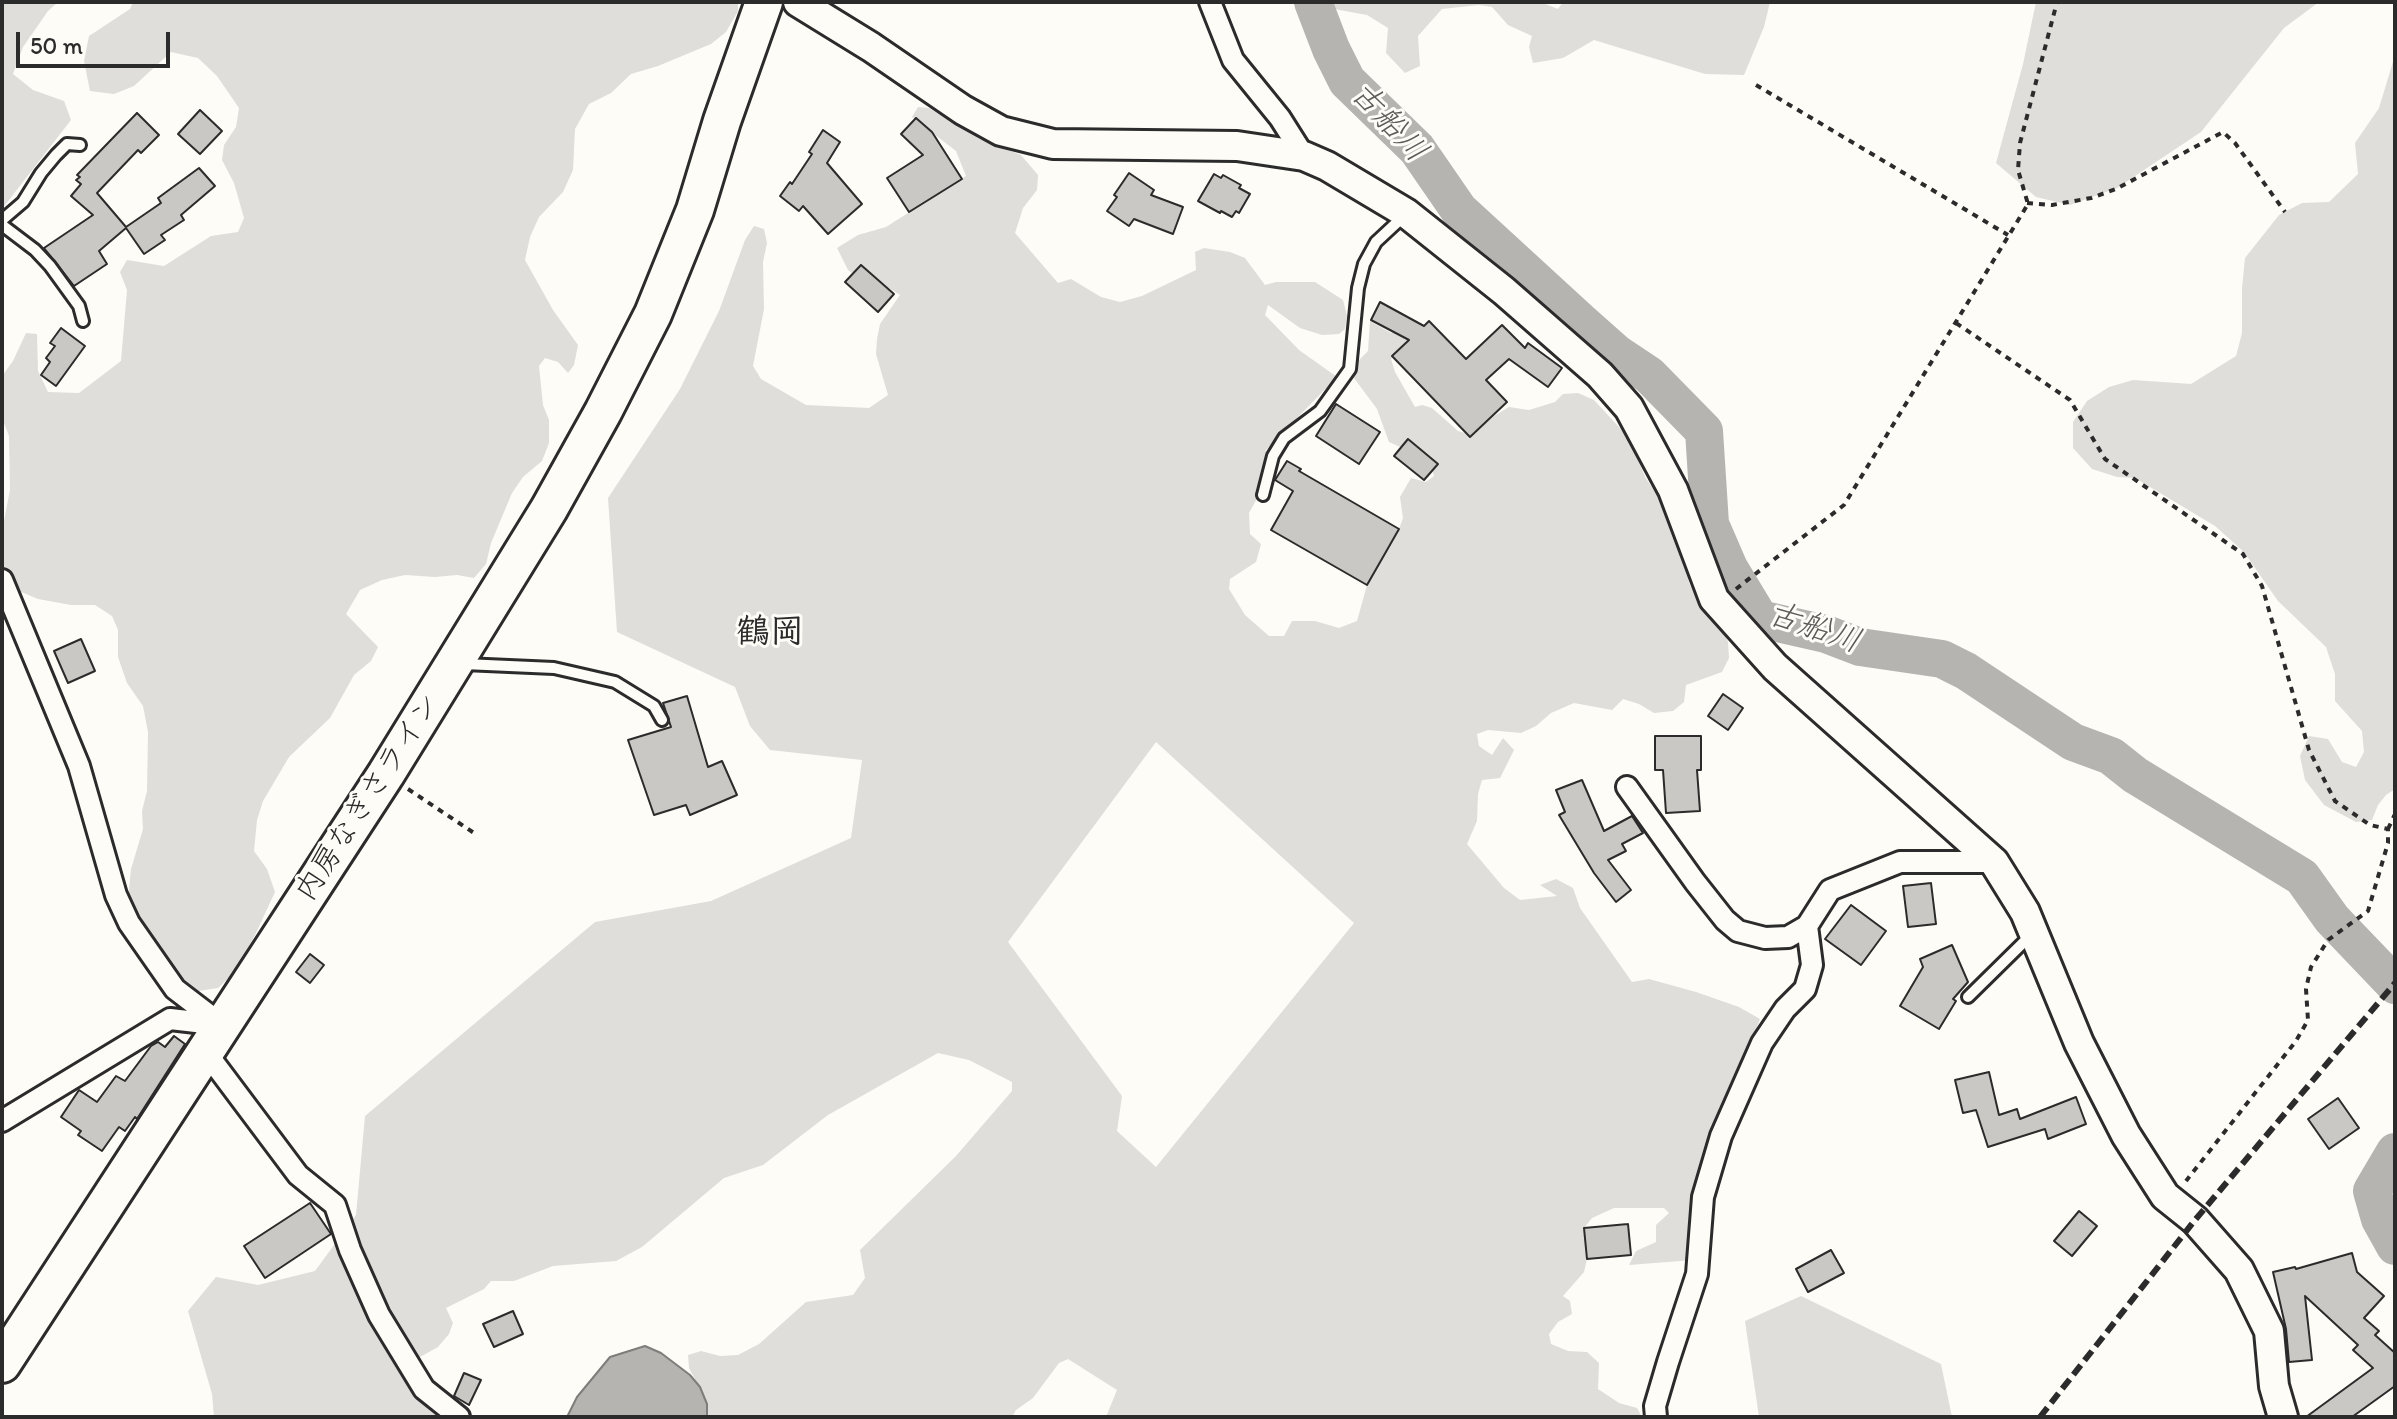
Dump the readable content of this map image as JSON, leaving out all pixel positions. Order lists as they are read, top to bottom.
{
  "streets": {
    "highway": ["内房なぎさライン"]
  },
  "districts": ["鶴岡"],
  "water": ["古船川"],
  "scale_bar": "50 m"
}
